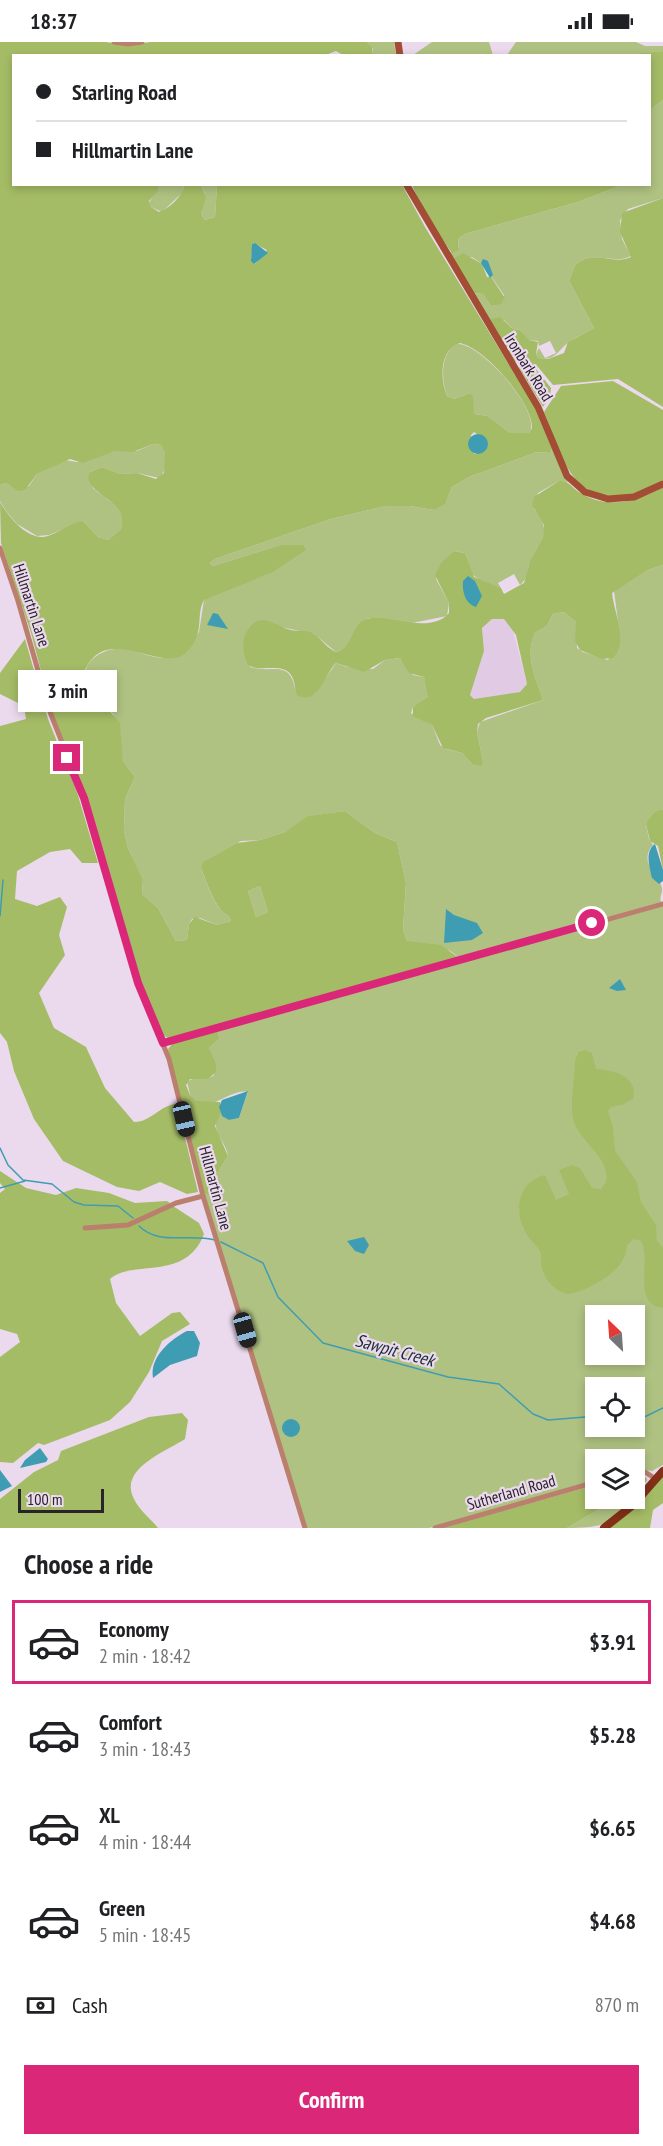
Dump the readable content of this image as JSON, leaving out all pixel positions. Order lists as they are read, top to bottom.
{
  "streets": {
    "street": ["Ironbark Road", "Hillmartin Lane", "Sutherland Road"]
  },
  "water": ["Sawpit Creek"],
  "scale_bar": "100 m",
  "north": "top left",
  "page": {
    "status": "18:37",
    "banner": ["Starling Road", "Hillmartin Lane"],
    "bubble": "3 min",
    "scale": "100 m",
    "heading": "Choose a ride",
    "list": [
      {
        "name": "Economy",
        "note": "2 min · 18:42",
        "value": "$3.91"
      },
      {
        "name": "Comfort",
        "note": "3 min · 18:43",
        "value": "$5.28"
      },
      {
        "name": "XL",
        "note": "4 min · 18:44",
        "value": "$6.65"
      },
      {
        "name": "Green",
        "note": "5 min · 18:45",
        "value": "$4.68"
      }
    ],
    "pay": ["Cash", "870 m"],
    "buttons": "Confirm"
  }
}
